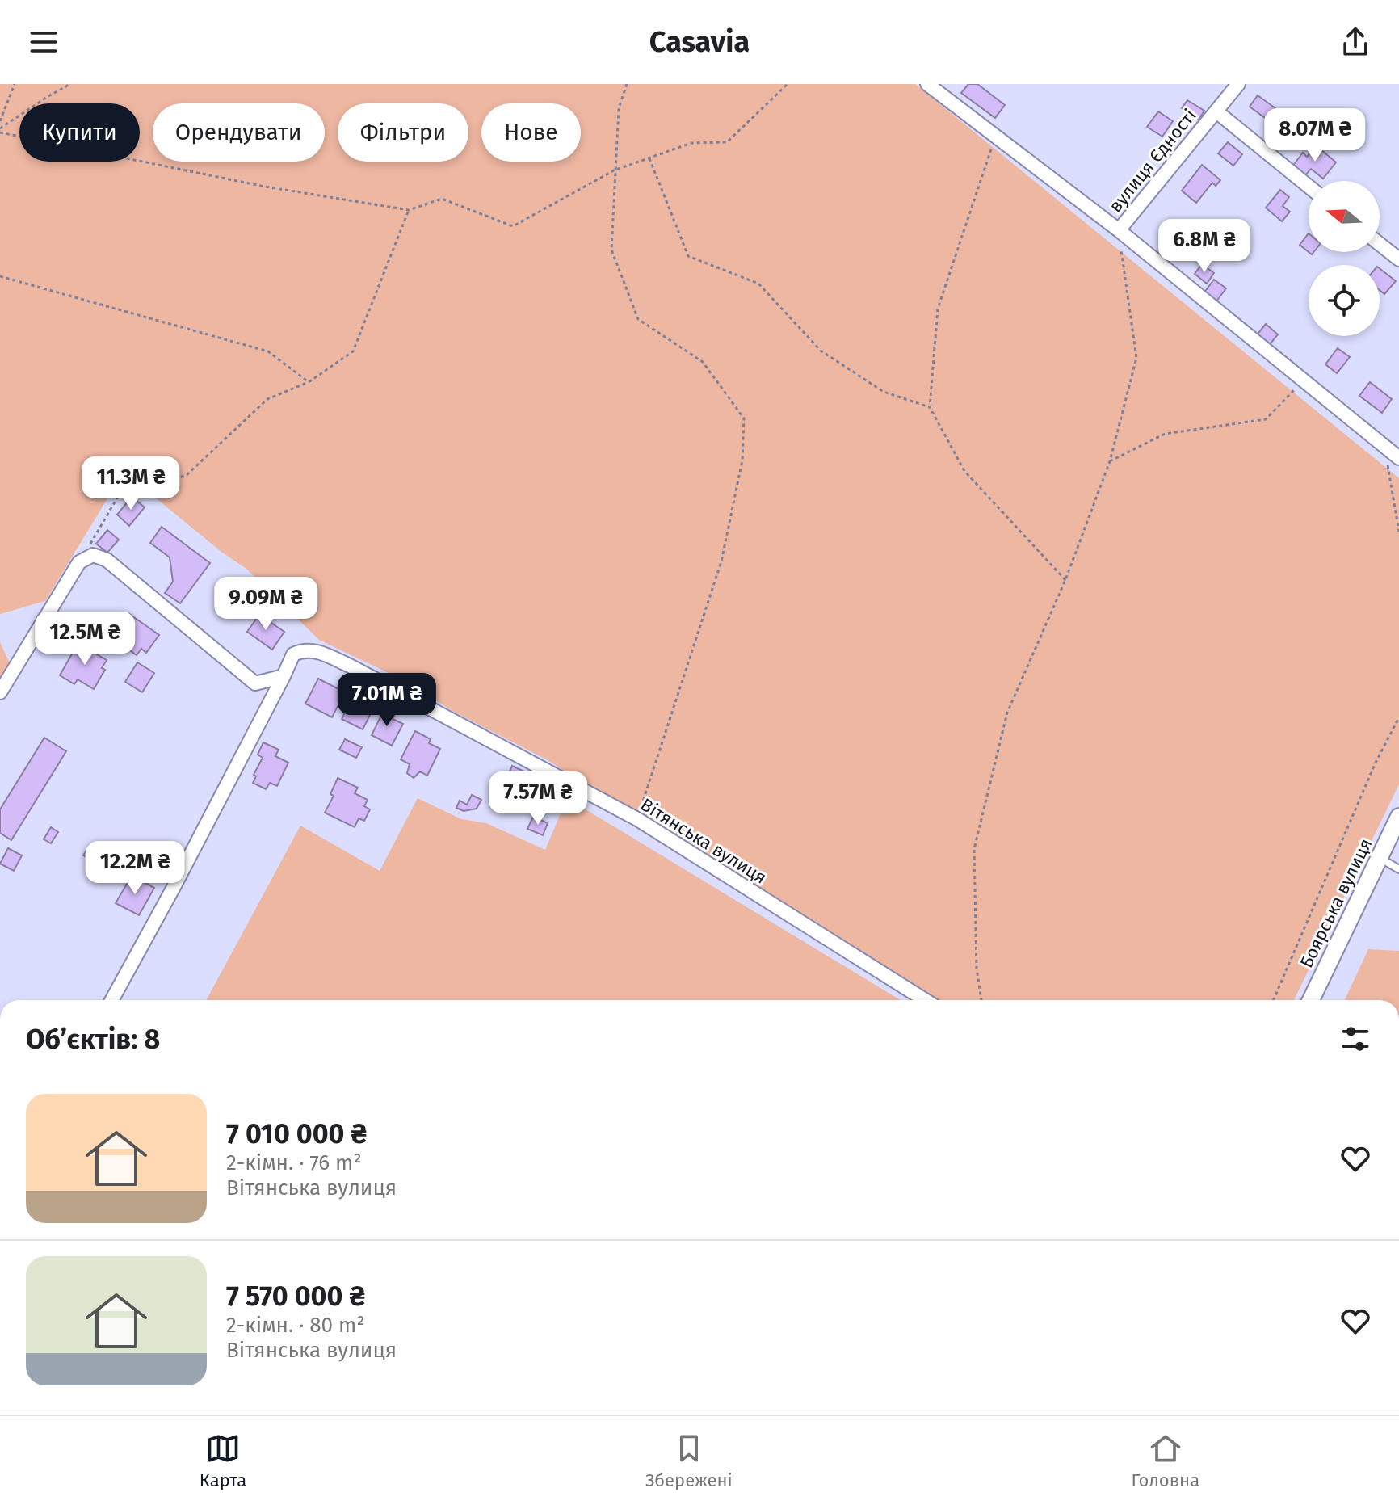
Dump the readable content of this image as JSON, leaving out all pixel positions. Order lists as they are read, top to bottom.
{
  "streets": {
    "street": ["вулиця Єдності", "Вітянська вулиця", "Боярська вулиця"]
  },
  "north": "left",
  "page": {
    "header": "Casavia",
    "chip": [
      "Купити",
      "Орендувати",
      "Фільтри",
      "Нове"
    ],
    "price": [
      "8.07M ₴",
      "6.8M ₴",
      "11.3M ₴",
      "9.09M ₴",
      "12.5M ₴",
      "7.01M ₴",
      "7.57M ₴",
      "12.2M ₴"
    ],
    "heading": "Об’єктів: 8",
    "list": [
      {
        "name": "7 010 000 ₴",
        "note": "2-кімн. · 76 m² · Вітянська вулиця"
      },
      {
        "name": "7 570 000 ₴",
        "note": "2-кімн. · 80 m² · Вітянська вулиця"
      }
    ],
    "tabs": ["Карта", "Збережені", "Головна"]
  }
}
